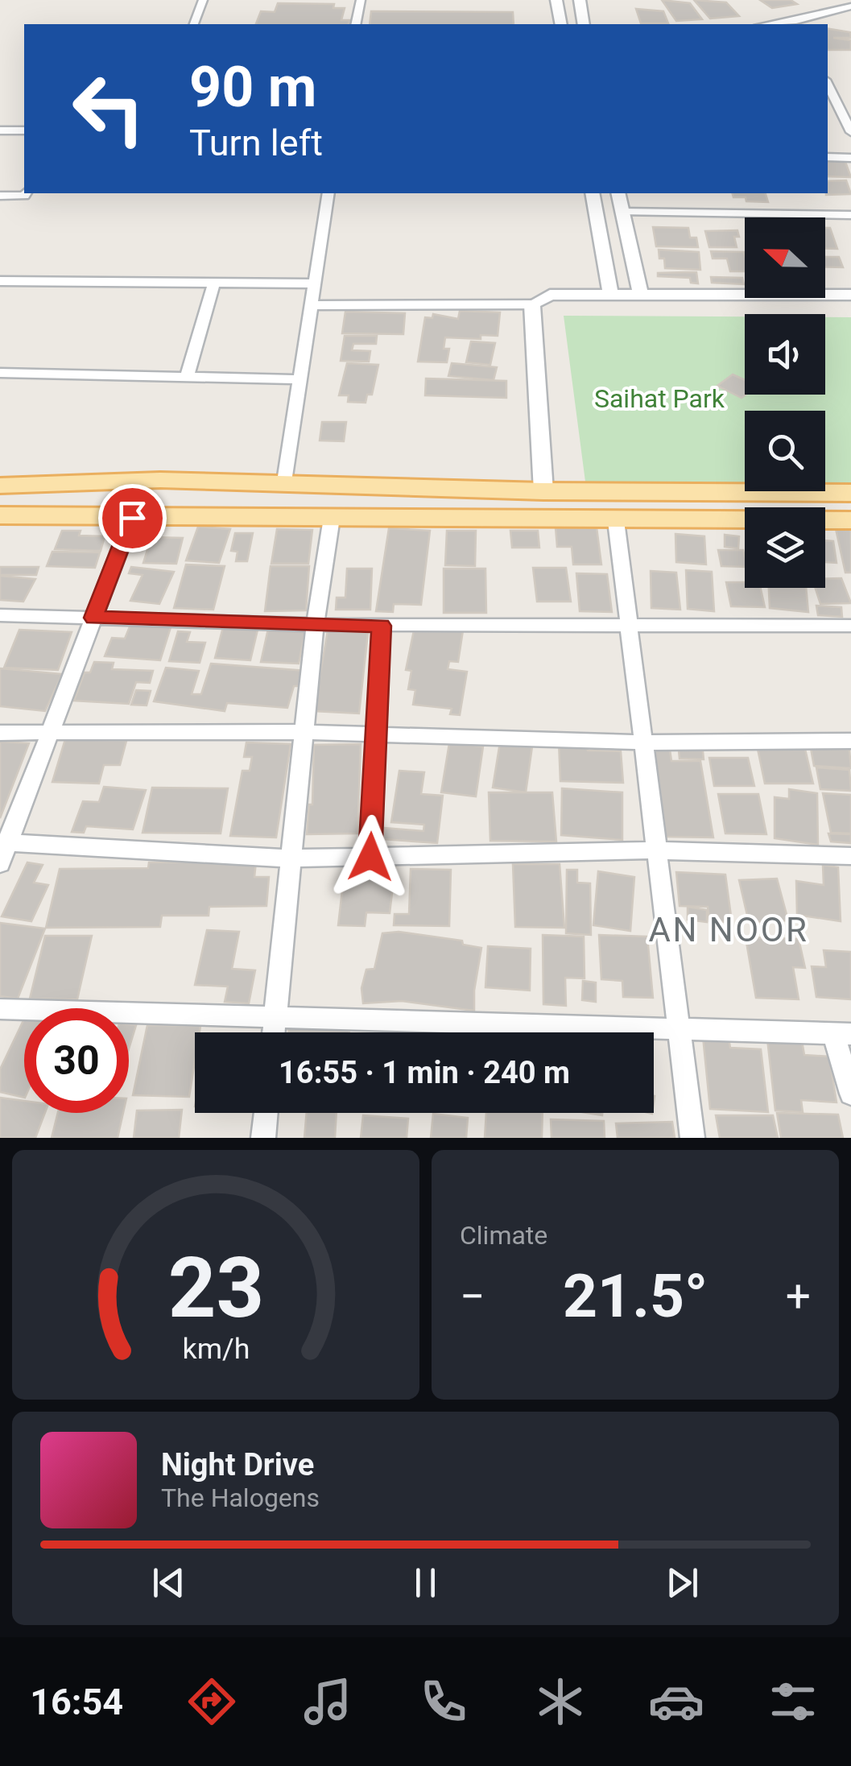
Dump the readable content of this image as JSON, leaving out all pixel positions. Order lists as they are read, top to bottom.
{
  "districts": ["AN NOOR"],
  "parks": ["Saihat Park"],
  "north": "left",
  "page": {
    "turn": ["90 m", "Turn left"],
    "limit": "30",
    "trip": "16:55 · 1 min · 240 m",
    "tile": "Climate",
    "heat": ["−", "21.5°", "+"],
    "song": ["Night Drive", "The Halogens"],
    "tabs": "16:54",
    "gauge": ["23", "km/h"]
  }
}
